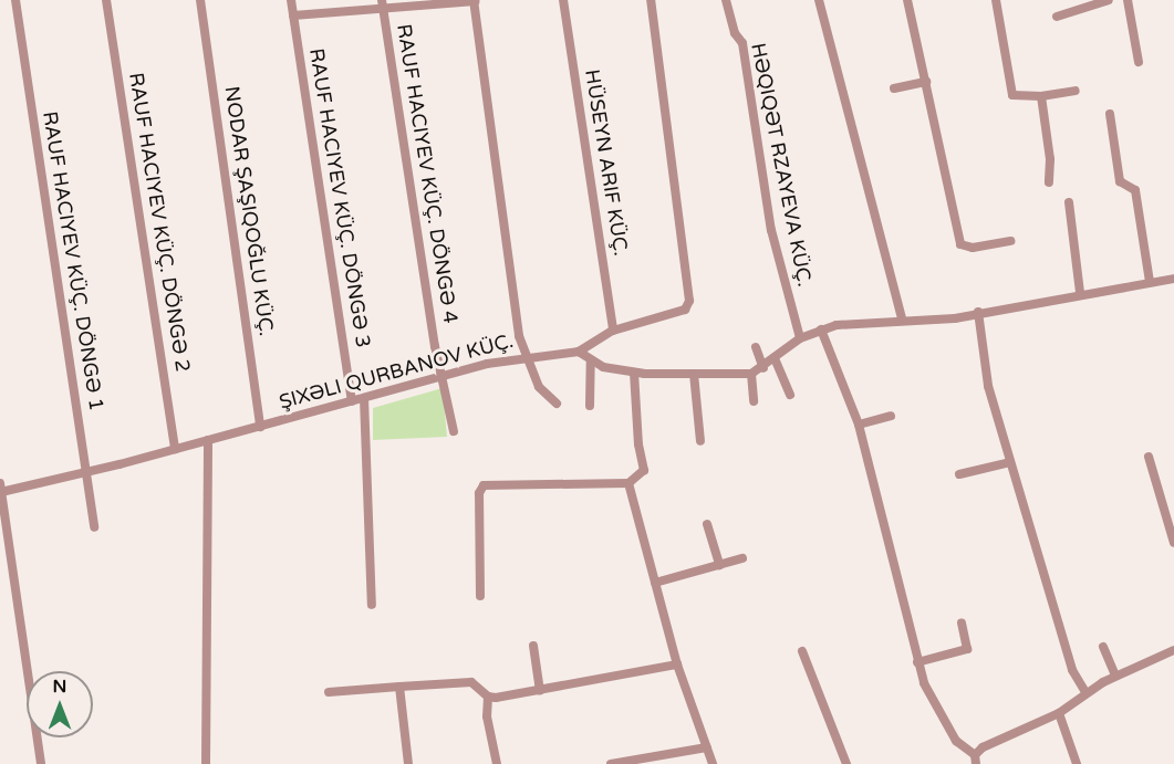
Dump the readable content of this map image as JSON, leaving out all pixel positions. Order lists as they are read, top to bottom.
{
  "streets": {
    "street": ["HÜSEYN ARIF KÜÇ.", "HƏQIQƏT RZAYEVA KÜÇ."]
  },
  "north": "top"
}
